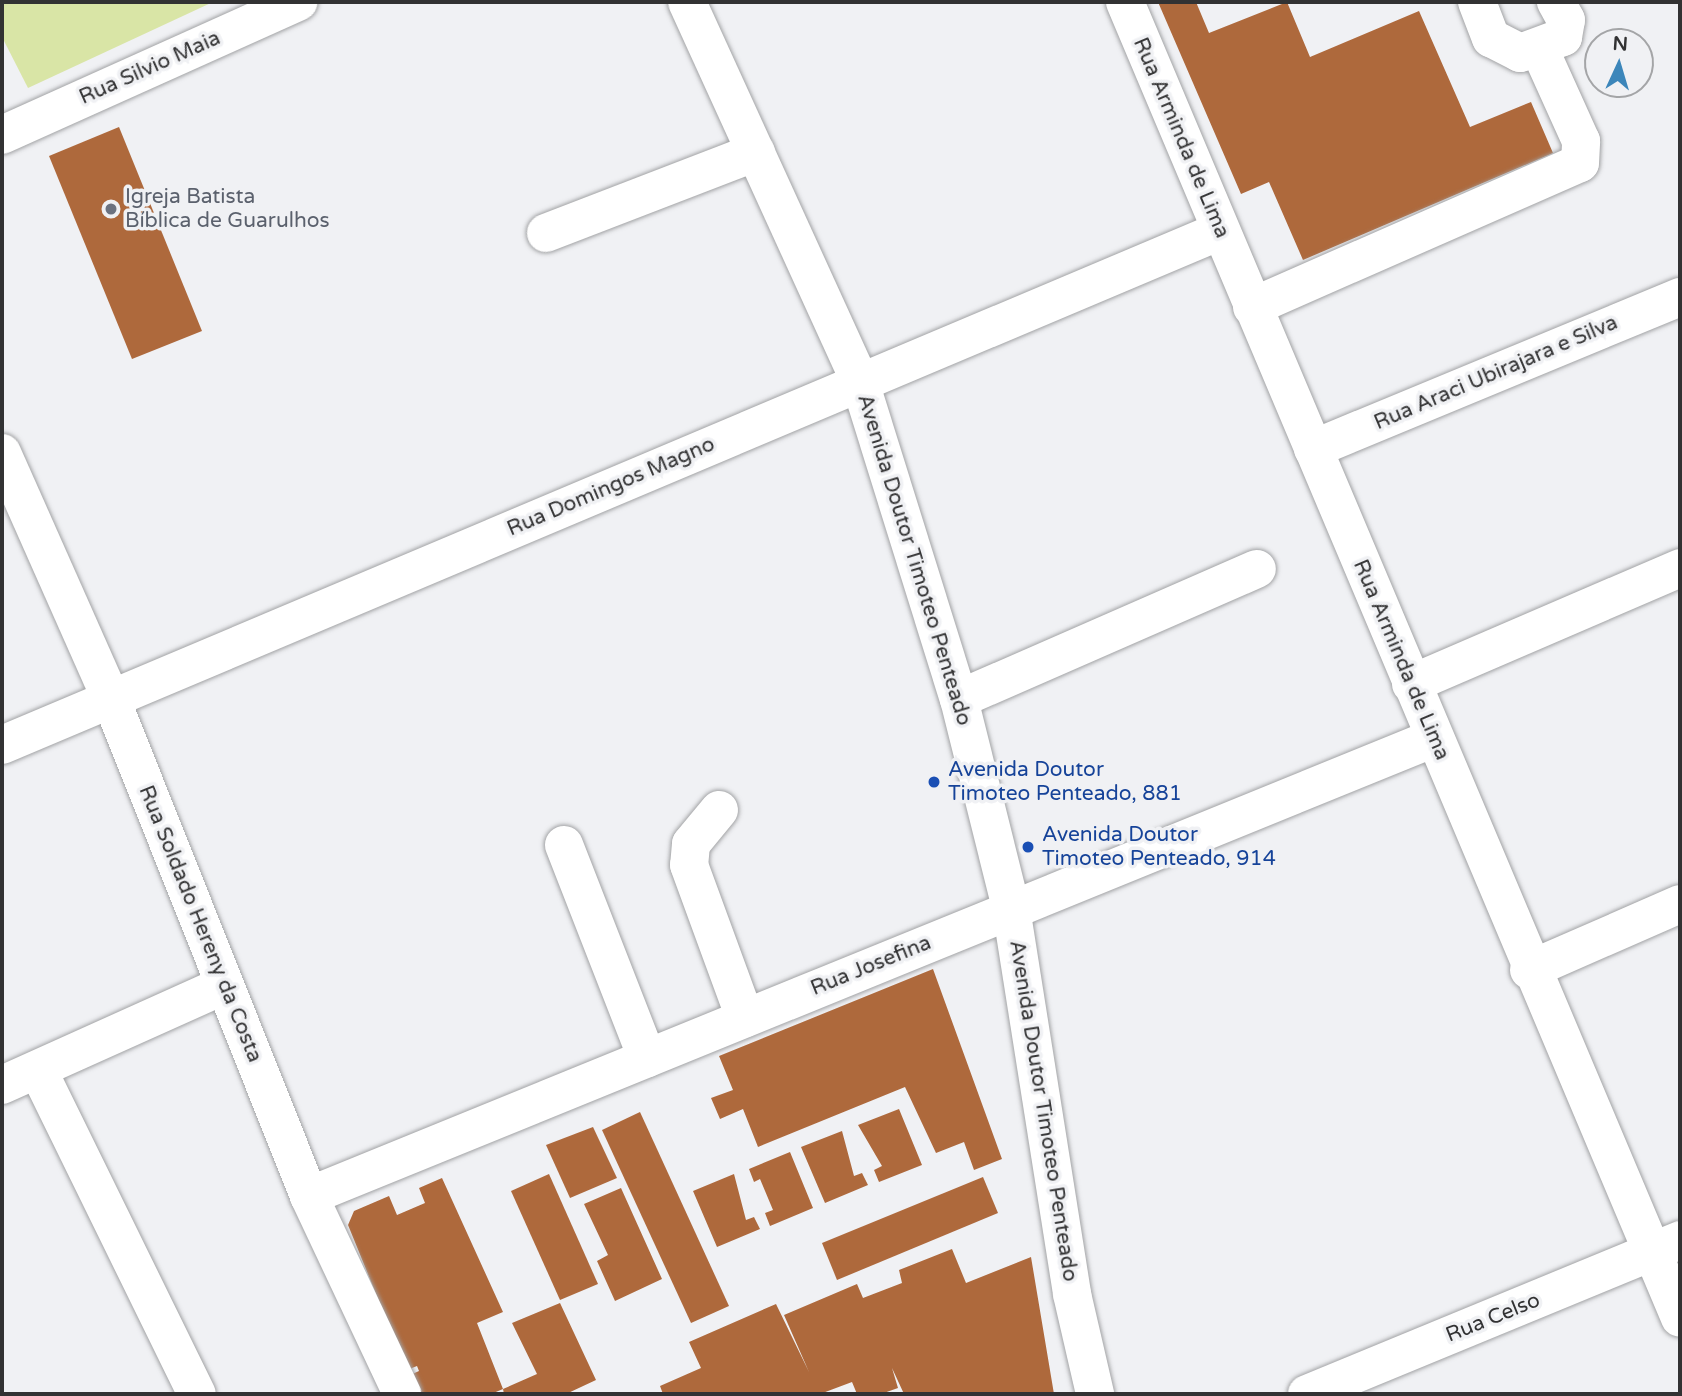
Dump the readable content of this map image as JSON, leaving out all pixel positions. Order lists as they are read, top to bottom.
{
  "streets": {
    "street": [
      "Rua Silvio Maia",
      "Rua Arminda de Lima",
      "Rua Araci Ubirajara e Silva",
      "Rua Domingos Magno",
      "Avenida Doutor Timoteo Penteado",
      "Rua Soldado Hereny da Costa",
      "Rua Josefina",
      "Rua Celso"
    ]
  },
  "crossings": [
    ["Rua Arminda de Lima", "Rua Araci Ubirajara e Silva"],
    ["Rua Arminda de Lima", "Rua Domingos Magno"],
    ["Rua Arminda de Lima", "Rua Josefina"],
    ["Rua Arminda de Lima", "Rua Celso"],
    ["Rua Domingos Magno", "Avenida Doutor Timoteo Penteado"],
    ["Rua Domingos Magno", "Rua Soldado Hereny da Costa"],
    ["Avenida Doutor Timoteo Penteado", "Rua Josefina"],
    ["Rua Soldado Hereny da Costa", "Rua Josefina"]
  ],
  "places": ["Igreja Batista Bíblica de Guarulhos", "Avenida Doutor Timoteo Penteado, 881", "Avenida Doutor Timoteo Penteado, 914"],
  "north": "top"
}
